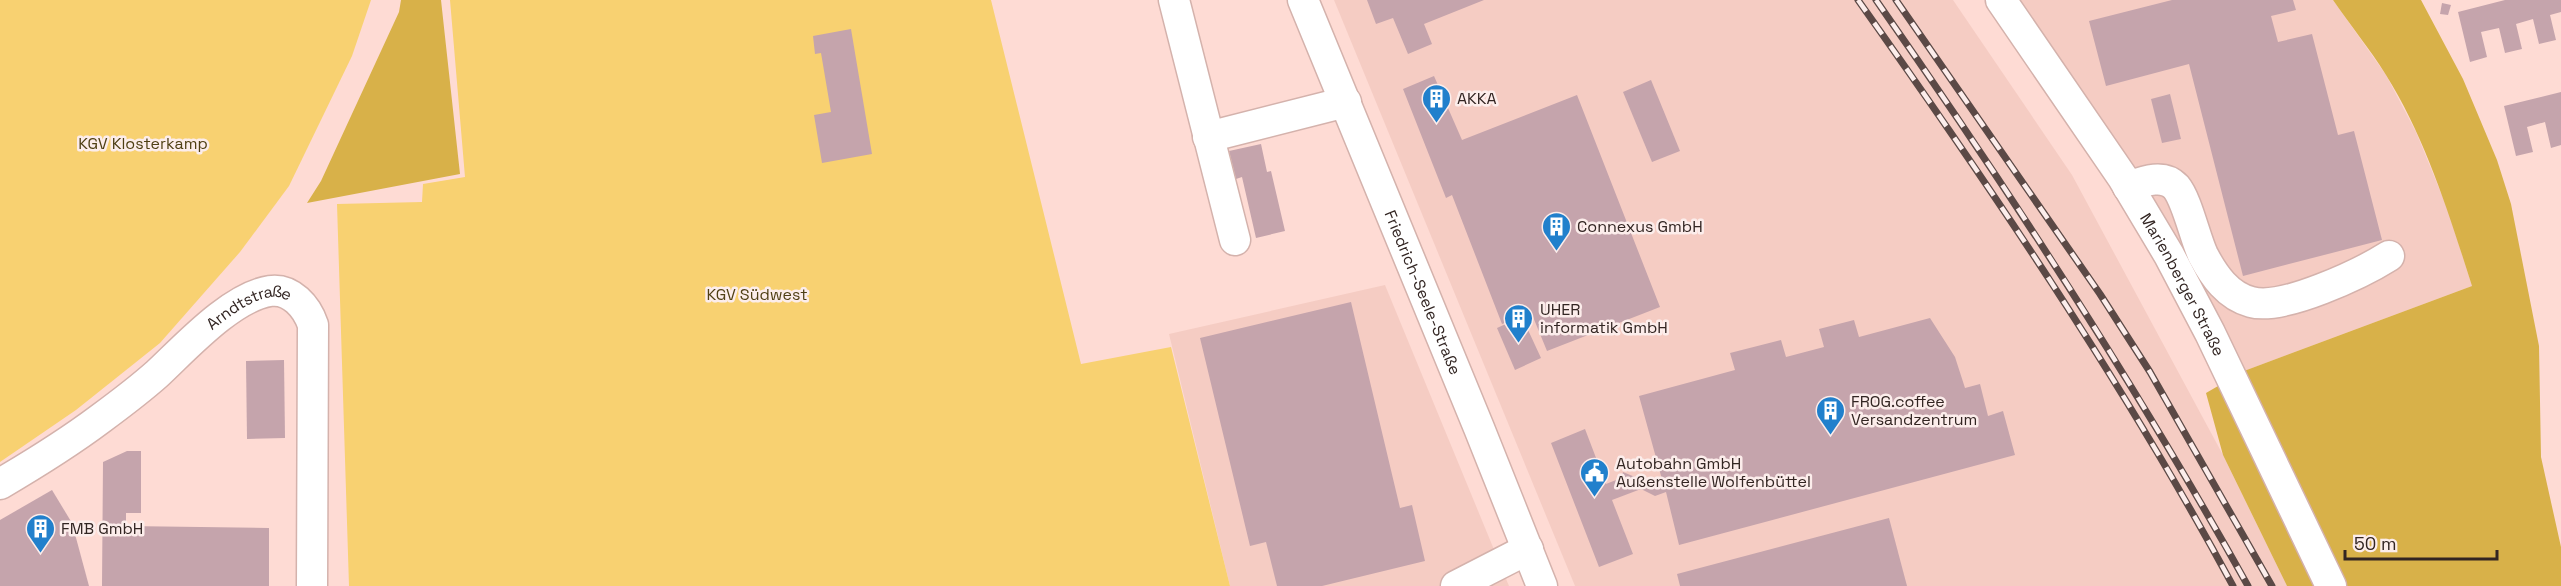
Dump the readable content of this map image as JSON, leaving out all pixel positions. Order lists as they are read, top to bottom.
{
  "streets": {
    "street": ["Marienberger Straße", "Friedrich-Seele-Straße", "Arndtstraße"]
  },
  "parks": ["KGV Klosterkamp", "KGV Südwest"],
  "places": {
    "building": [
      "AKKA",
      "Connexus GmbH",
      "UHER informatik GmbH",
      "FROG.coffee Versandzentrum",
      "FMB GmbH"
    ],
    "public building": ["Autobahn GmbH Außenstelle Wolfenbüttel"]
  },
  "scale_bar": "50 m"
}
